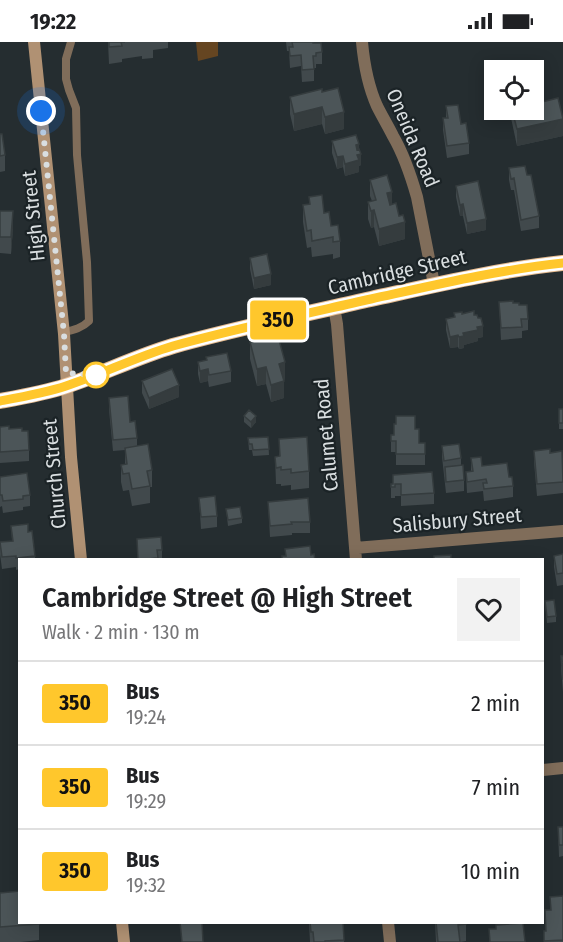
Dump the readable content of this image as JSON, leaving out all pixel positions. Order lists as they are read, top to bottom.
{
  "streets": {
    "highway": ["Cambridge Street"],
    "main road": ["High Street", "Church Street"],
    "street": ["Oneida Road", "Calumet Road", "Salisbury Street"]
  },
  "crossings": [
    ["Oneida Road", "Cambridge Street"],
    ["High Street", "Cambridge Street"],
    ["High Street", "Church Street"],
    ["Cambridge Street", "Calumet Road"],
    ["Cambridge Street", "Church Street"],
    ["Calumet Road", "Salisbury Street"]
  ],
  "lines": ["bus line 350"],
  "page": {
    "status": "19:22",
    "on_map": "350",
    "heading": ["Cambridge Street @ High Street", "Walk · 2 min · 130 m"],
    "list": [
      {
        "mark": "350",
        "name": "Bus",
        "note": "19:24",
        "value": "2 min"
      },
      {
        "mark": "350",
        "name": "Bus",
        "note": "19:29",
        "value": "7 min"
      },
      {
        "mark": "350",
        "name": "Bus",
        "note": "19:32",
        "value": "10 min"
      }
    ]
  }
}
